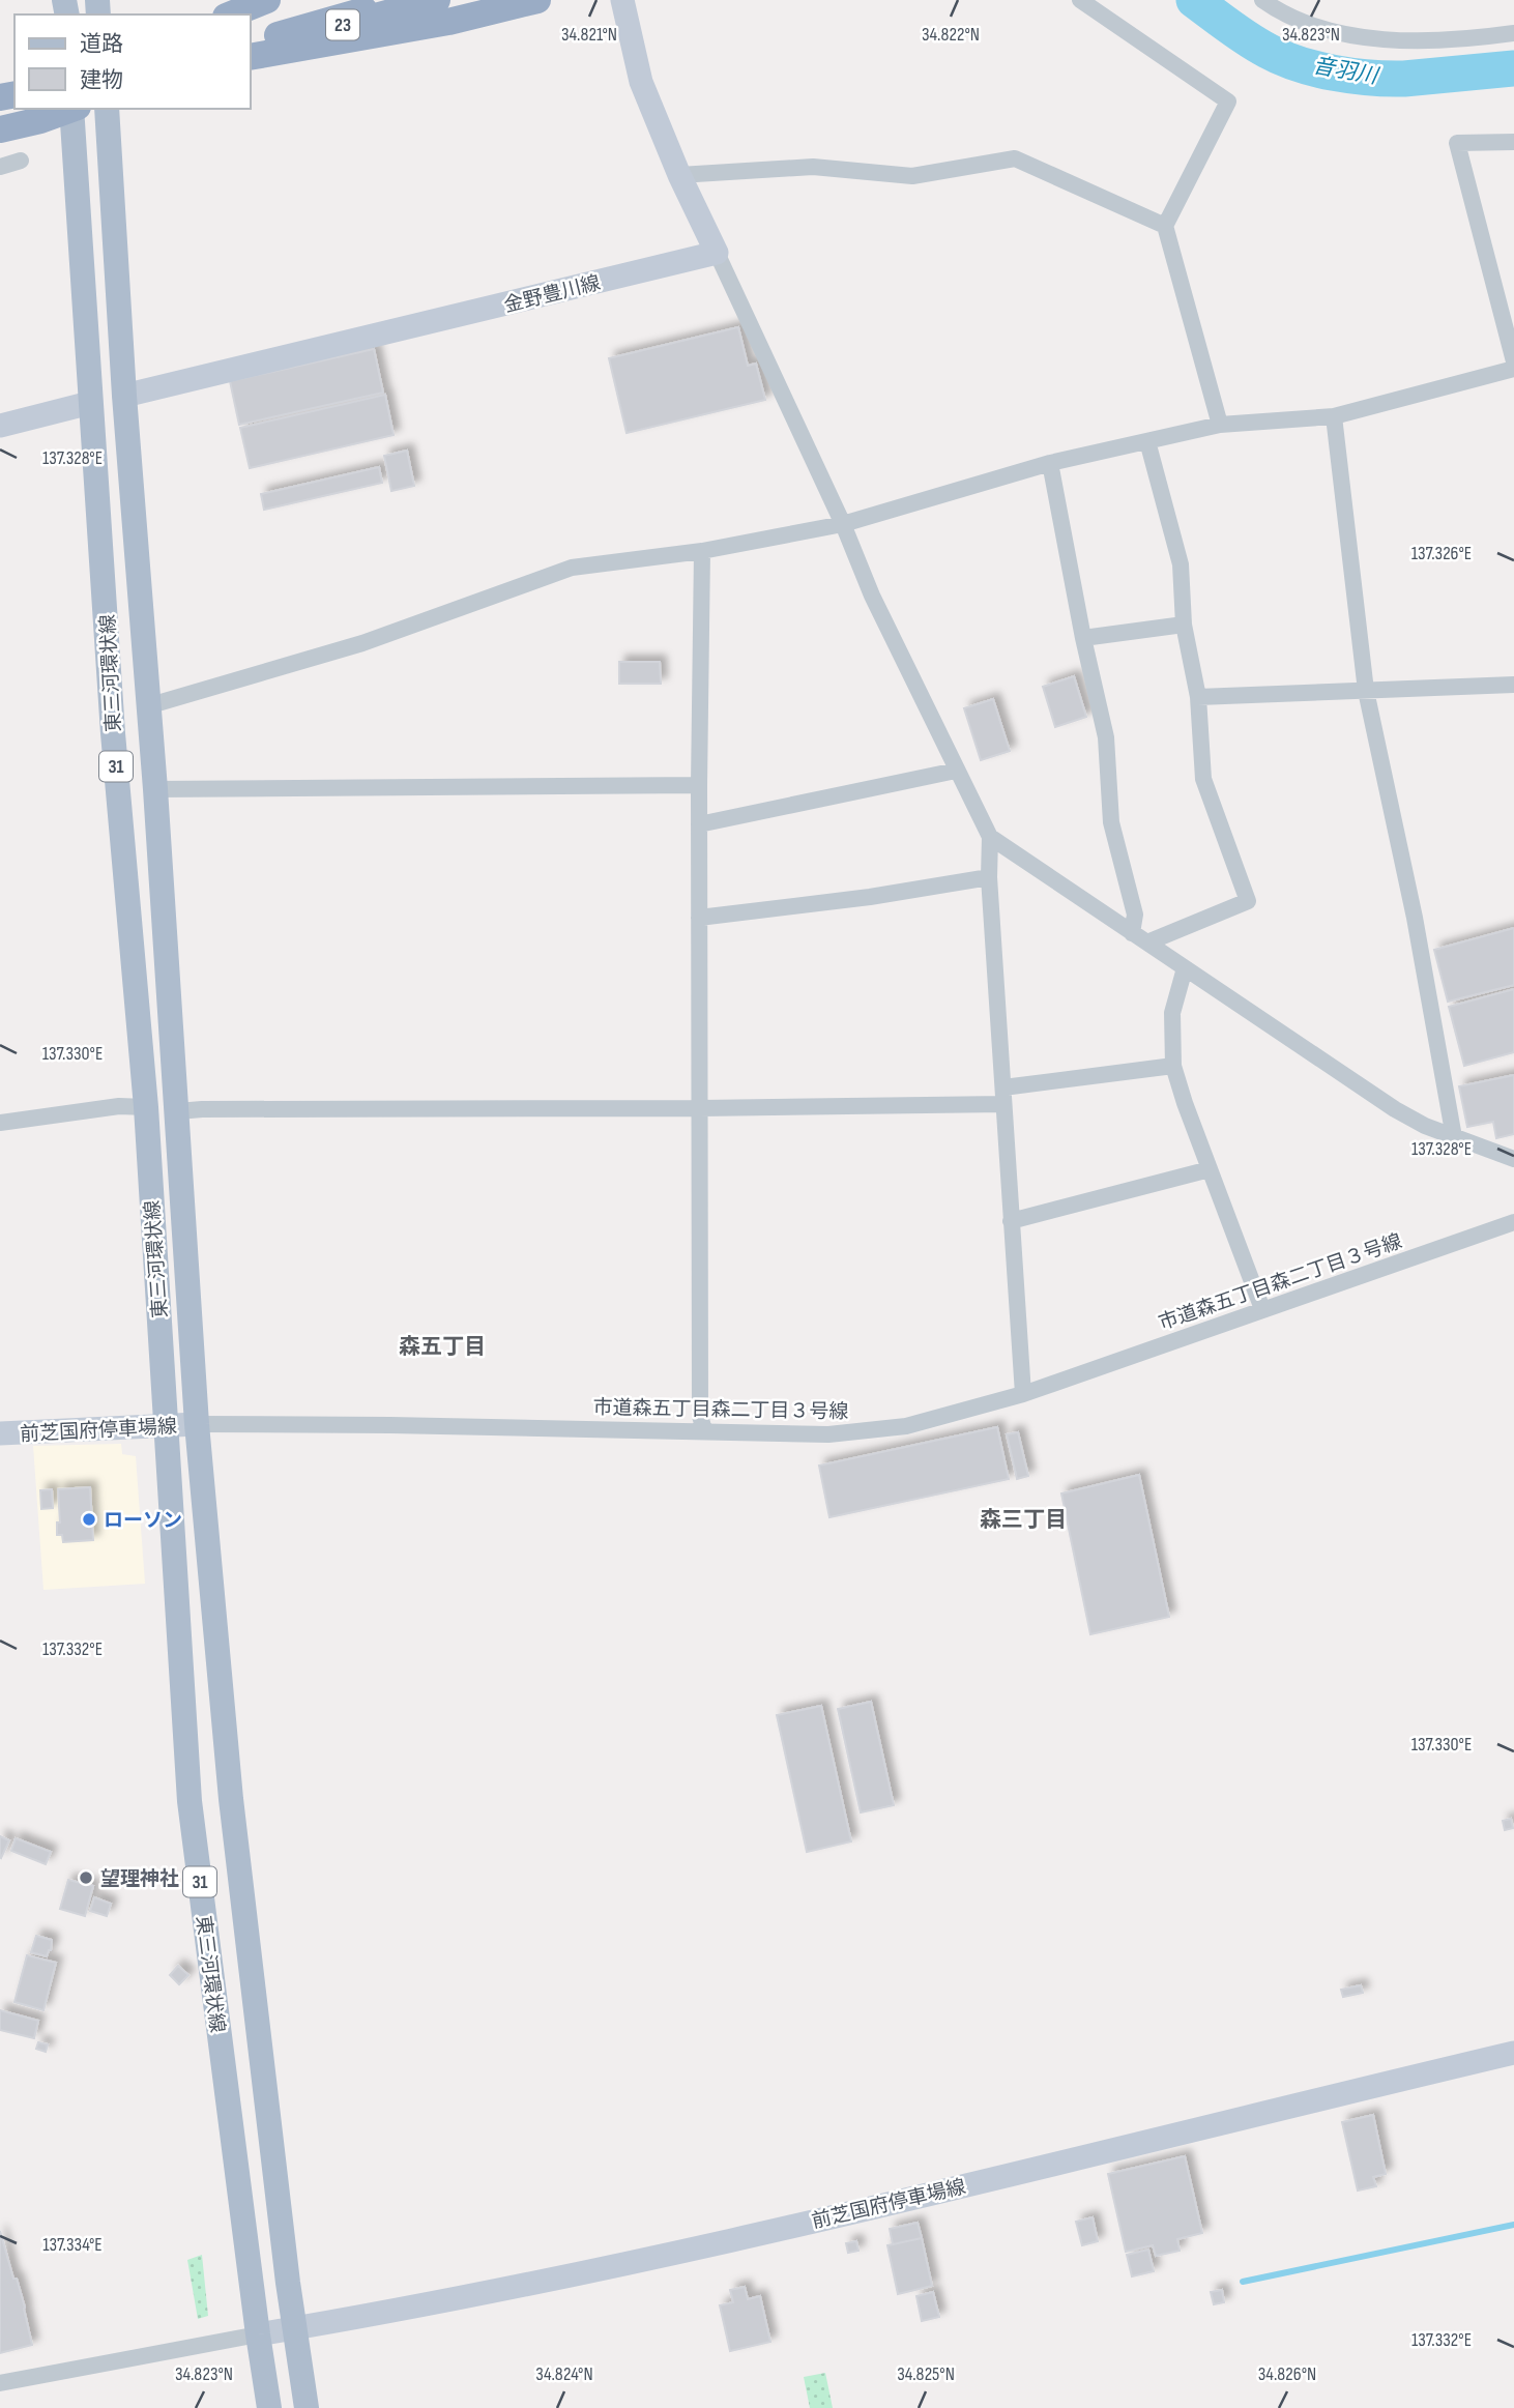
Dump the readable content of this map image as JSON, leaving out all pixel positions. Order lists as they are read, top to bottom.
{
  "streets": {
    "highway": ["23"],
    "main road": [
      "金野豊川線",
      "東三河環状線",
      "31",
      "前芝国府停車場線"
    ],
    "street": ["市道森五丁目森二丁目３号線"]
  },
  "crossings": [
    ["金野豊川線", "東三河環状線"],
    ["東三河環状線", "市道森五丁目森二丁目３号線"],
    ["東三河環状線", "前芝国府停車場線"],
    ["市道森五丁目森二丁目３号線", "前芝国府停車場線"]
  ],
  "districts": ["森五丁目", "森三丁目"],
  "water": ["音羽川"],
  "places": ["ローソン", "望理神社"],
  "legend": ["道路", "建物"],
  "coordinates": [
    "34.821°N",
    "34.822°N",
    "34.823°N",
    "137.328°E",
    "137.326°E",
    "137.330°E",
    "137.332°E",
    "137.334°E",
    "34.824°N",
    "34.825°N",
    "34.826°N"
  ]
}
